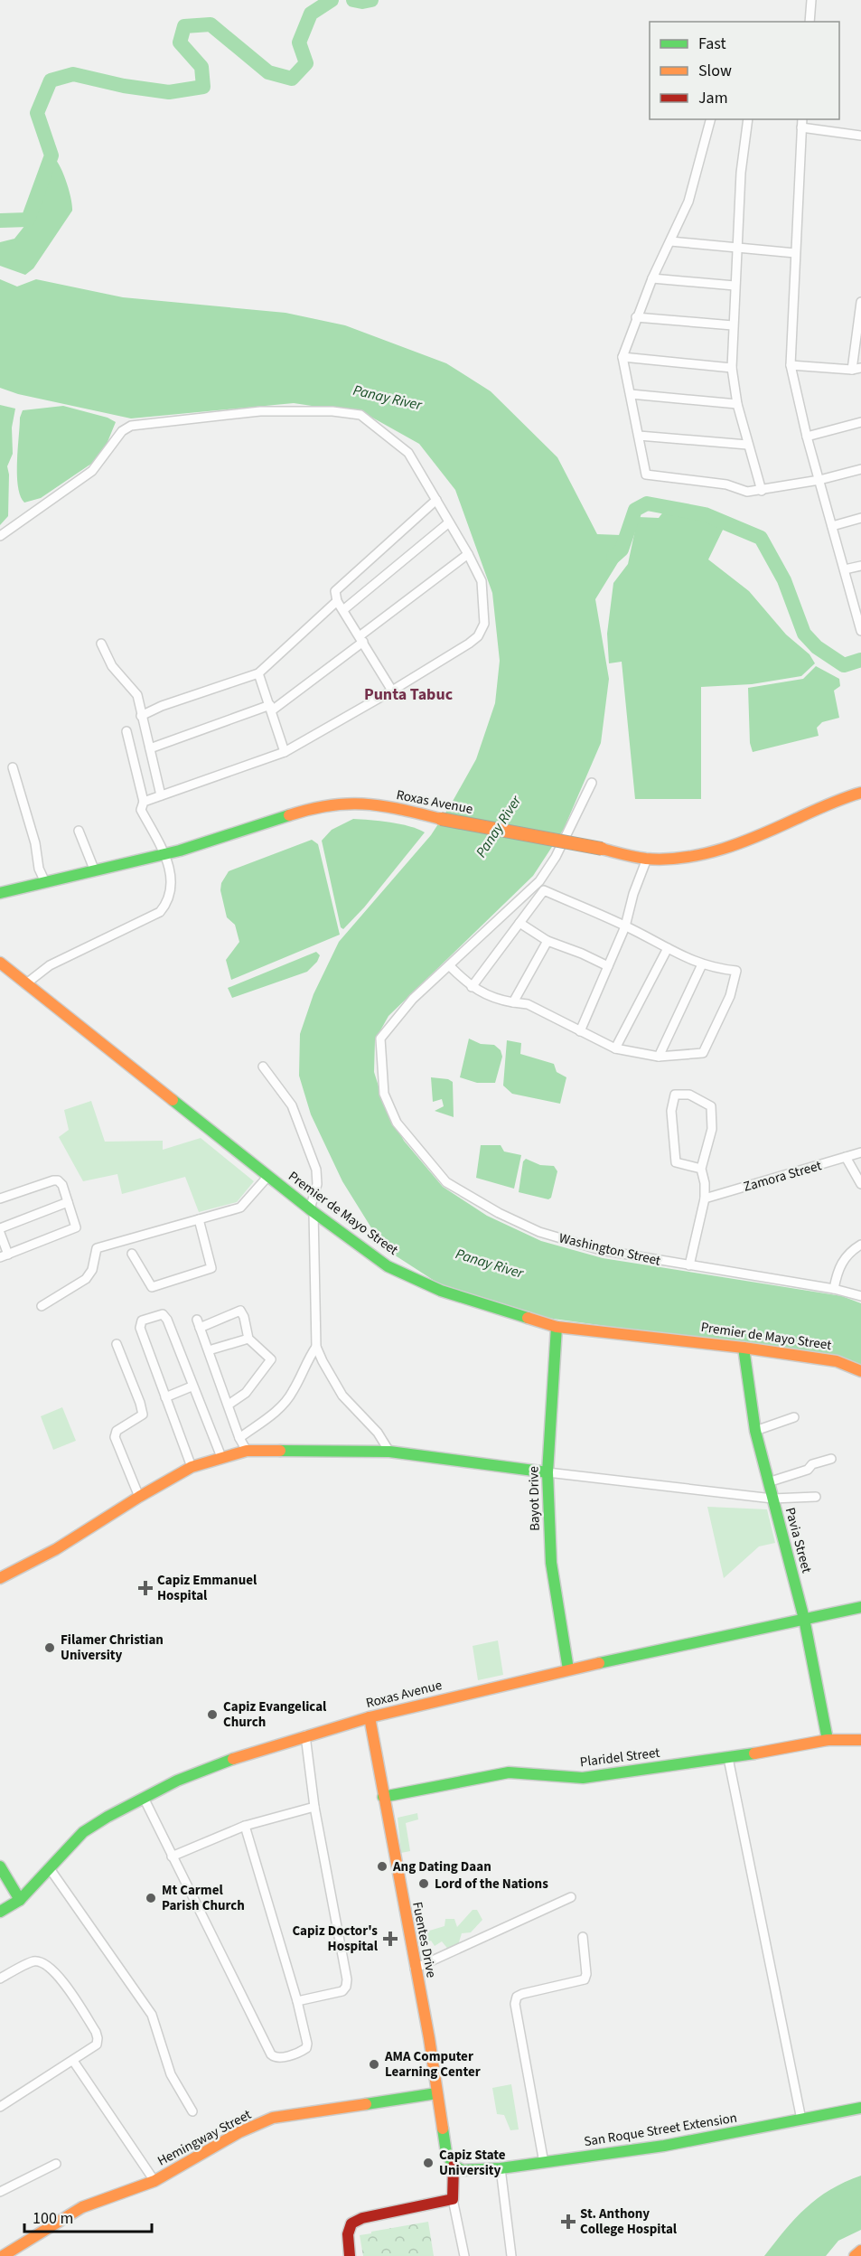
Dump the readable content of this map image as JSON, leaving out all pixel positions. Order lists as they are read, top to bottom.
{
  "streets": {
    "main road": [
      "Roxas Avenue",
      "Premier de Mayo Street",
      "Bayot Drive",
      "Pavia Street",
      "Plaridel Street",
      "Fuentes Drive",
      "San Roque Street Extension",
      "Hemingway Street"
    ],
    "street": ["Zamora Street", "Washington Street"]
  },
  "crossings": [
    ["Roxas Avenue", "Bayot Drive"],
    ["Roxas Avenue", "Pavia Street"],
    ["Roxas Avenue", "Fuentes Drive"],
    ["Premier de Mayo Street", "Bayot Drive"],
    ["Premier de Mayo Street", "Pavia Street"],
    ["Pavia Street", "Plaridel Street"],
    ["Plaridel Street", "Fuentes Drive"],
    ["Fuentes Drive", "San Roque Street Extension"],
    ["Fuentes Drive", "Hemingway Street"]
  ],
  "districts": ["Punta Tabuc"],
  "water": ["Panay River"],
  "places": {
    "health": ["Capiz Emmanuel Hospital", "Capiz Doctor's Hospital", "St. Anthony College Hospital"],
    "other": [
      "Filamer Christian University",
      "Capiz Evangelical Church",
      "Ang Dating Daan",
      "Lord of the Nations",
      "Mt Carmel Parish Church",
      "AMA Computer Learning Center",
      "Capiz State University"
    ]
  },
  "legend": ["Fast", "Slow", "Jam"],
  "scale_bar": "100 m"
}
